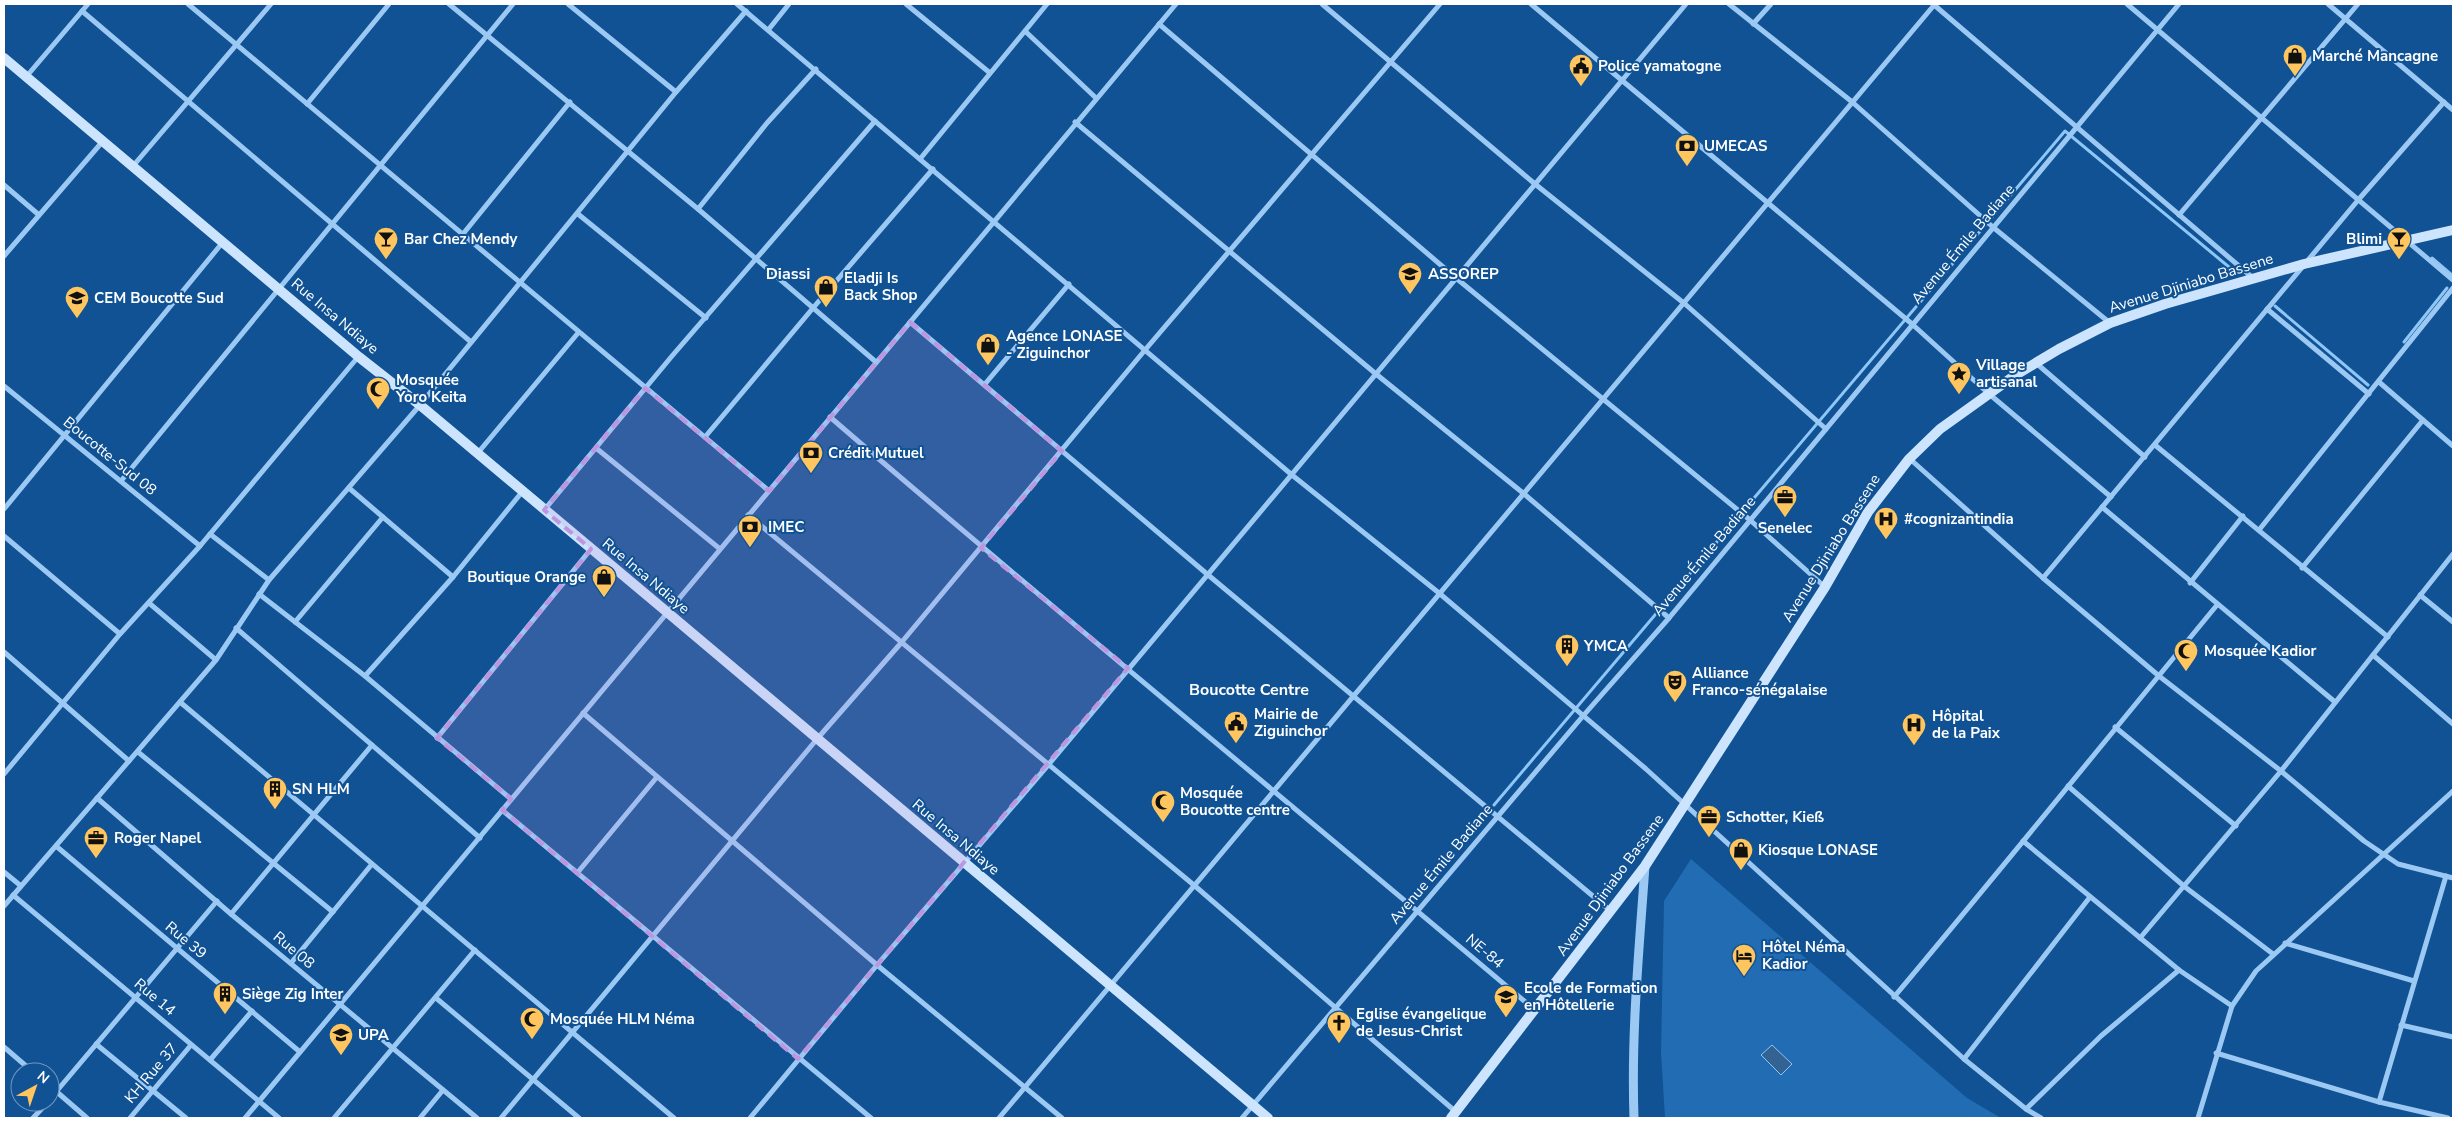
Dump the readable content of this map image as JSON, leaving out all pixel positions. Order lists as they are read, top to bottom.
{
  "streets": {
    "main road": ["Avenue Djiniabo Bassene", "Rue Insa Ndiaye"],
    "street": [
      "Avenue Émile Badiane",
      "Boucotte-Sud 08",
      "Rue 39",
      "Rue 08",
      "NE-84",
      "Rue 14",
      "KH Rue 37"
    ]
  },
  "crossings": [
    ["Avenue Émile Badiane", "Rue Insa Ndiaye"],
    ["Avenue Émile Badiane", "NE-84"],
    ["Avenue Djiniabo Bassene", "NE-84"],
    ["Rue 14", "KH Rue 37"]
  ],
  "districts": ["Diassi", "Boucotte Centre"],
  "places": {
    "shop": [
      "Marché Mancagne",
      "Eladji Is Back Shop",
      "Agence LONASE - Ziguinchor",
      "Boutique Orange",
      "Kiosque LONASE"
    ],
    "public building": ["Police yamatogne", "Mairie de Ziguinchor"],
    "bank": ["UMECAS", "Crédit Mutuel", "IMEC"],
    "bar": ["Bar Chez Mendy", "Blimi"],
    "school or university": [
      "ASSOREP",
      "CEM Boucotte Sud",
      "Ecole de Formation en Hôtellerie",
      "UPA"
    ],
    "place": ["Village artisanal"],
    "mosque": [
      "Mosquée Yoro Keita",
      "Mosquée Kadior",
      "Mosquée Boucotte centre",
      "Mosquée HLM Néma"
    ],
    "office": ["Senelec", "Schotter, Kieß", "Roger Napel"],
    "hospital": ["#cognizantindia", "Hôpital de la Paix"],
    "building": ["YMCA", "SN HLM", "Siège Zig Inter"],
    "theatre": ["Alliance Franco-sénégalaise"],
    "hotel": ["Hôtel Néma Kadior"],
    "church": ["Eglise évangelique de Jesus-Christ"]
  },
  "north": "top right"
}
